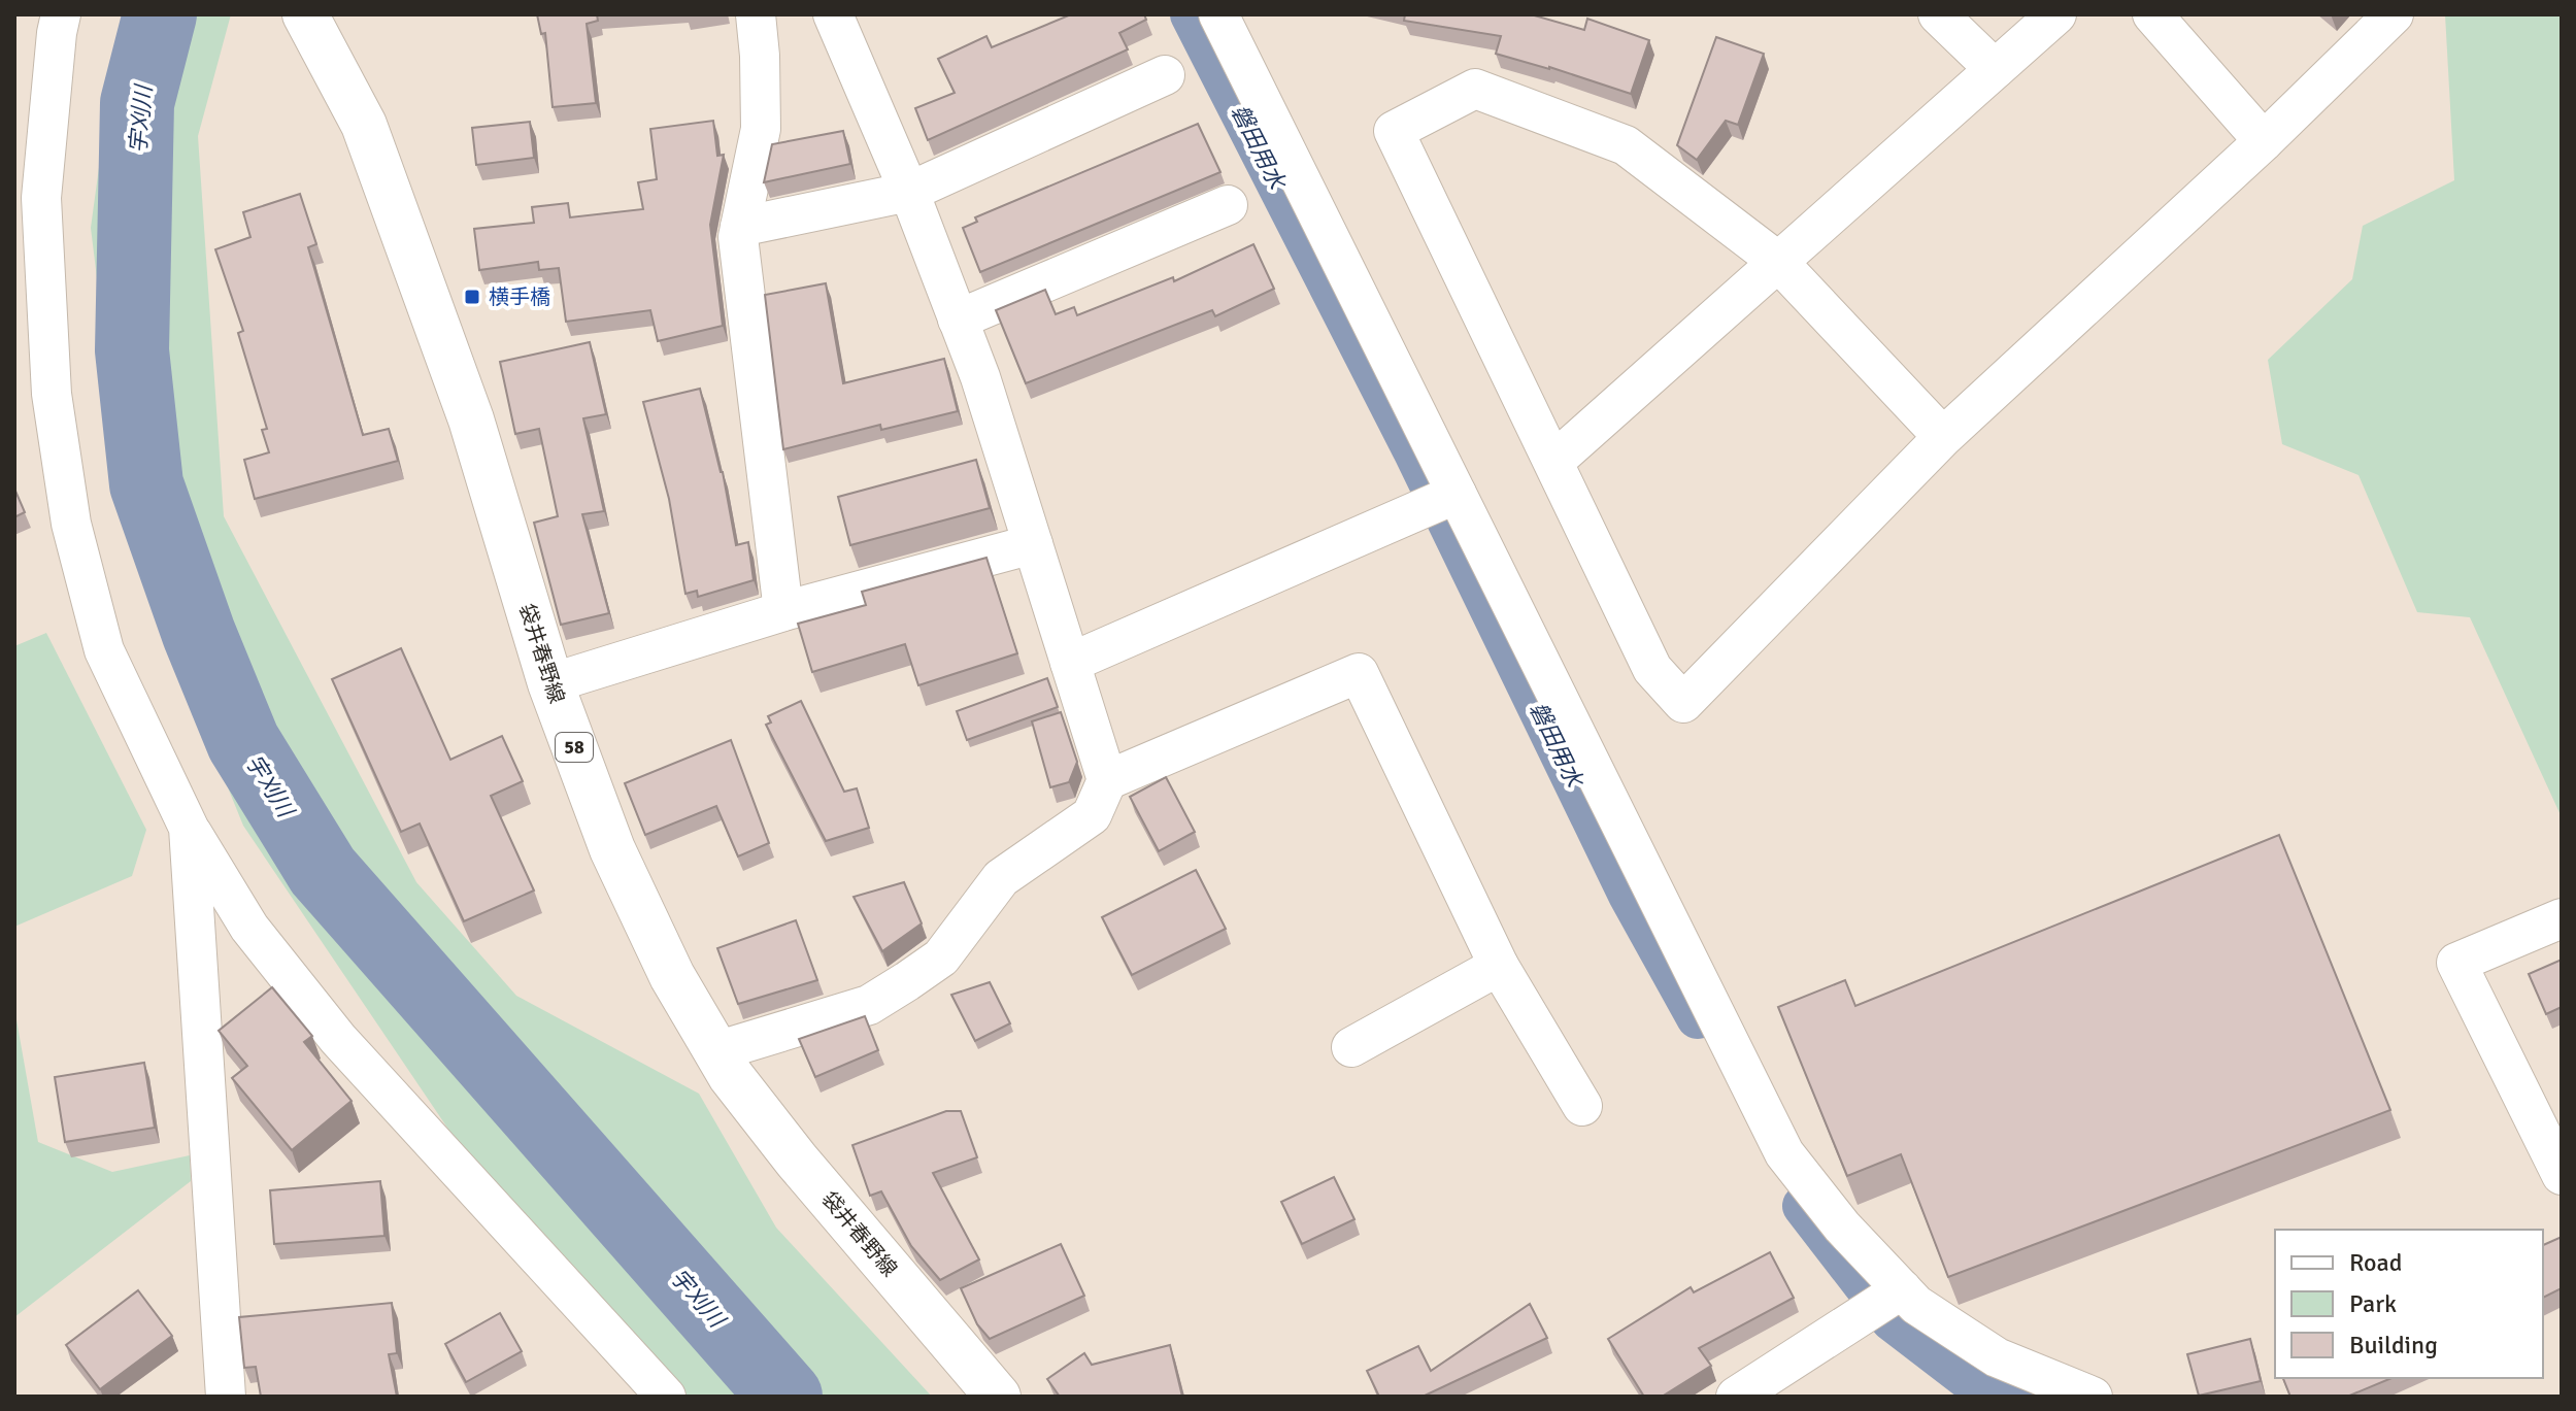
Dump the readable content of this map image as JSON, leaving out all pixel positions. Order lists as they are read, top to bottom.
{
  "streets": {
    "main road": ["袋井春野線", "58"]
  },
  "water": ["宇刈川", "磐田用水"],
  "places": {
    "transit": ["横手橋"]
  },
  "legend": ["Road", "Park", "Building"]
}
